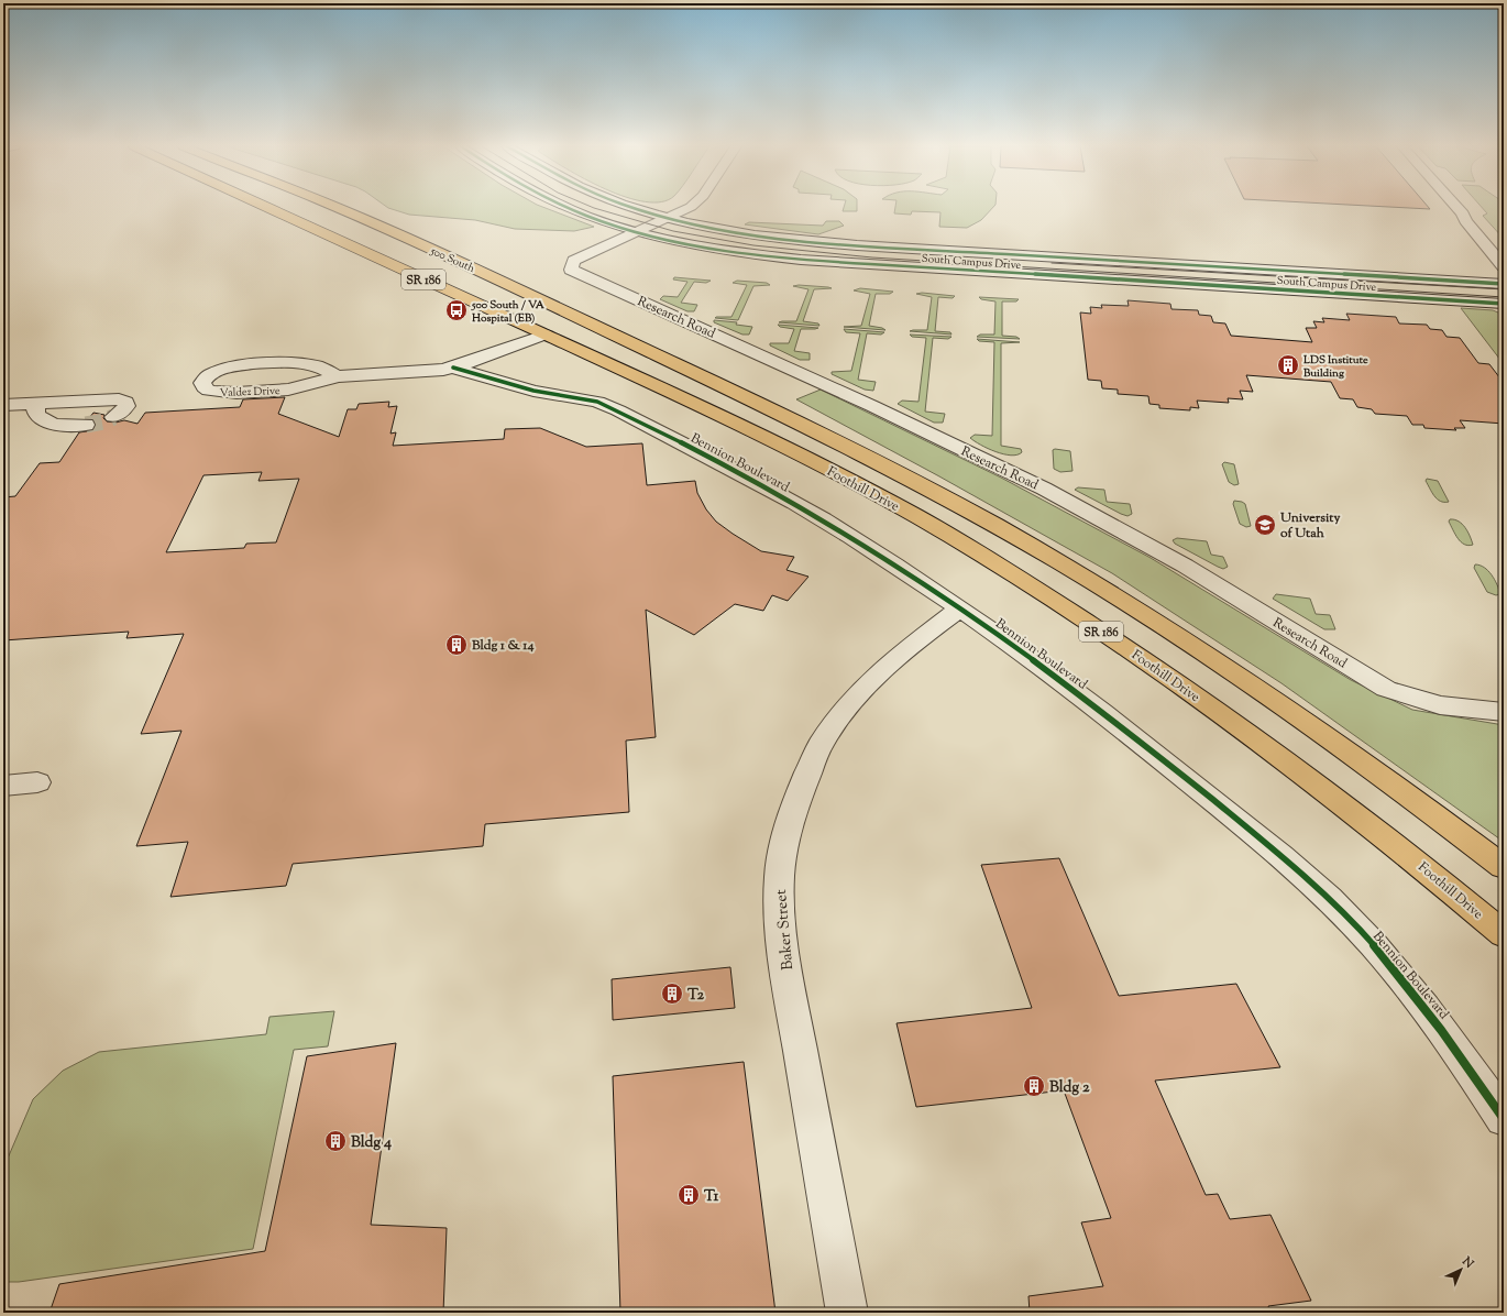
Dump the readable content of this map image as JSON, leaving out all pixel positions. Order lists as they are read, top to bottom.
{
  "streets": {
    "main road": ["500 South", "SR 186", "Foothill Drive"],
    "street": [
      "South Campus Drive",
      "Research Road",
      "Valdez Drive",
      "Bennion Boulevard",
      "Baker Street"
    ]
  },
  "crossings": [
    ["South Campus Drive", "Research Road"],
    ["SR 186", "Valdez Drive"],
    ["SR 186", "Foothill Drive"],
    ["Valdez Drive", "Bennion Boulevard"],
    ["Valdez Drive", "Foothill Drive"],
    ["Bennion Boulevard", "Baker Street"]
  ],
  "places": {
    "bus stop": ["500 South / VA Hospital (EB)"],
    "building": [
      "LDS Institute Building",
      "Bldg 1 & 14",
      "T2",
      "Bldg 2",
      "Bldg 4",
      "T1"
    ],
    "school or university": ["University of Utah"]
  },
  "north": "top right"
}
